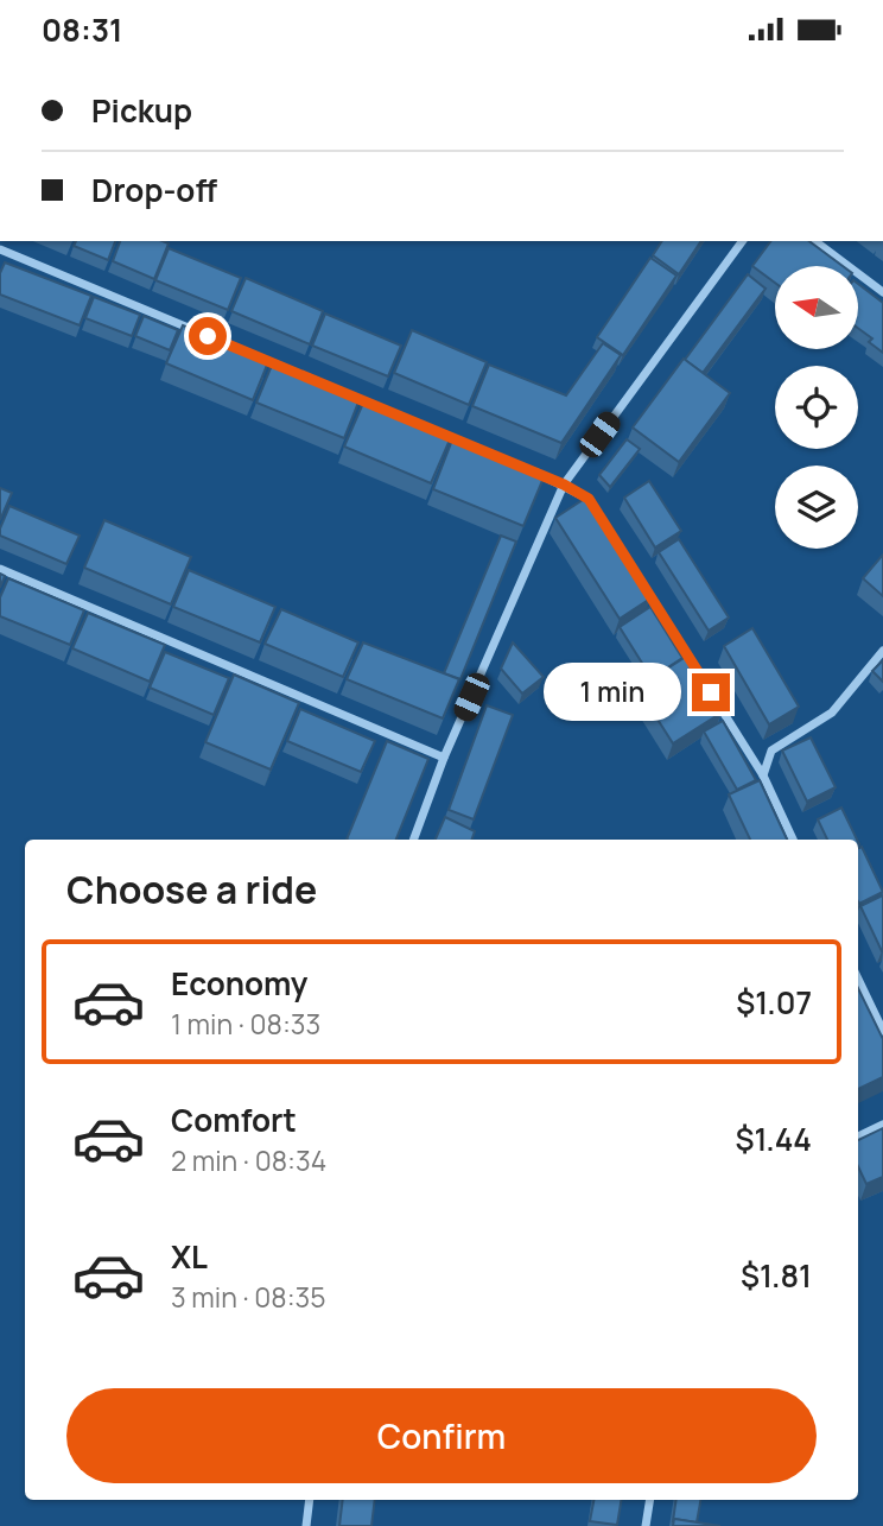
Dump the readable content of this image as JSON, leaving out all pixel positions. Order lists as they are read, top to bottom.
{
  "north": "left",
  "page": {
    "status": "08:31",
    "banner": ["Pickup", "Drop-off"],
    "bubble": "1 min",
    "heading": "Choose a ride",
    "list": [
      {
        "name": "Economy",
        "note": "1 min · 08:33",
        "value": "$1.07"
      },
      {
        "name": "Comfort",
        "note": "2 min · 08:34",
        "value": "$1.44"
      },
      {
        "name": "XL",
        "note": "3 min · 08:35",
        "value": "$1.81"
      }
    ],
    "buttons": "Confirm"
  }
}
